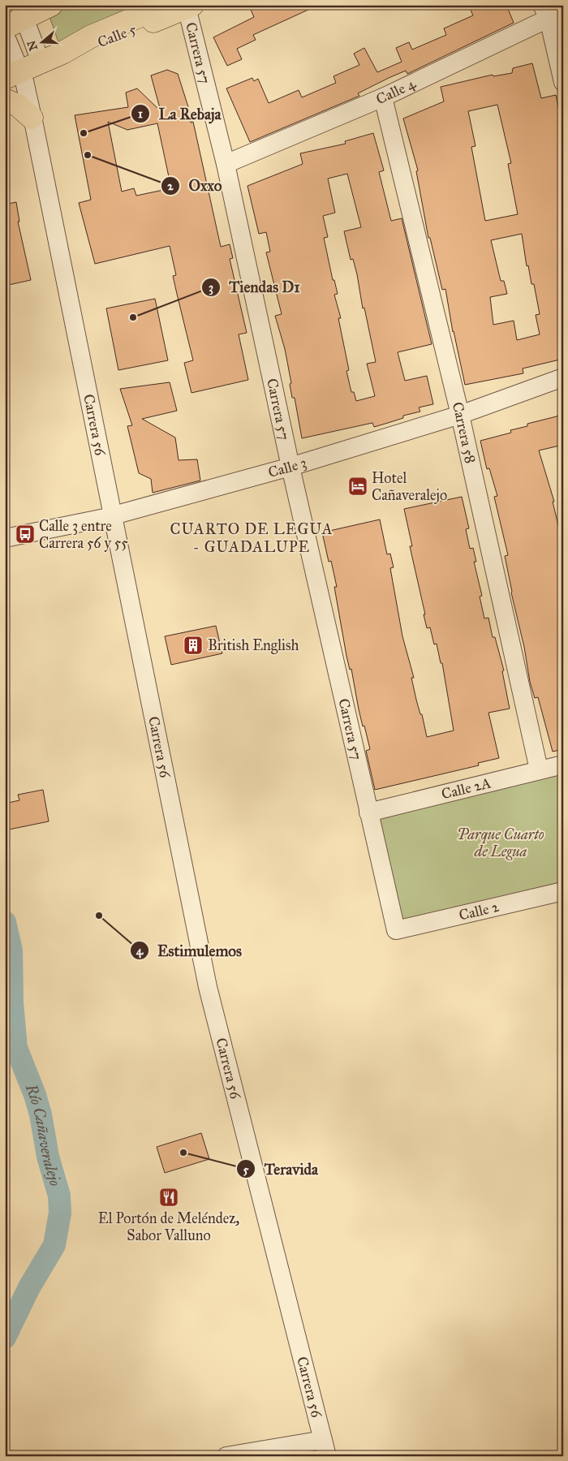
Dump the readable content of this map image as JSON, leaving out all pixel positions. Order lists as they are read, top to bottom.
{
  "streets": {
    "main road": ["Calle 5"],
    "street": [
      "Carrera 57",
      "Calle 4",
      "Carrera 56",
      "Carrera 58",
      "Calle 3",
      "Calle 2A",
      "Calle 2"
    ]
  },
  "crossings": [
    ["Calle 5", "Carrera 57"],
    ["Calle 5", "Carrera 56"],
    ["Carrera 57", "Calle 4"],
    ["Carrera 57", "Calle 3"],
    ["Carrera 57", "Calle 2A"],
    ["Carrera 57", "Calle 2"],
    ["Calle 4", "Carrera 58"],
    ["Carrera 56", "Calle 3"],
    ["Carrera 58", "Calle 3"],
    ["Carrera 58", "Calle 2A"]
  ],
  "districts": ["CUARTO DE LEGUA - GUADALUPE"],
  "water": ["Río Cañaveralejo"],
  "parks": ["Parque Cuarto de Legua"],
  "places": {
    "other": [
      "La Rebaja",
      "Oxxo",
      "Tiendas D1",
      "Estimulemos",
      "Teravida"
    ],
    "hotel": ["Hotel Cañaveralejo"],
    "bus stop": ["Calle 3 entre Carrera 56 y 55"],
    "building": ["British English"],
    "restaurant": ["El Portón de Meléndez, Sabor Valluno"]
  },
  "north": "left"
}
